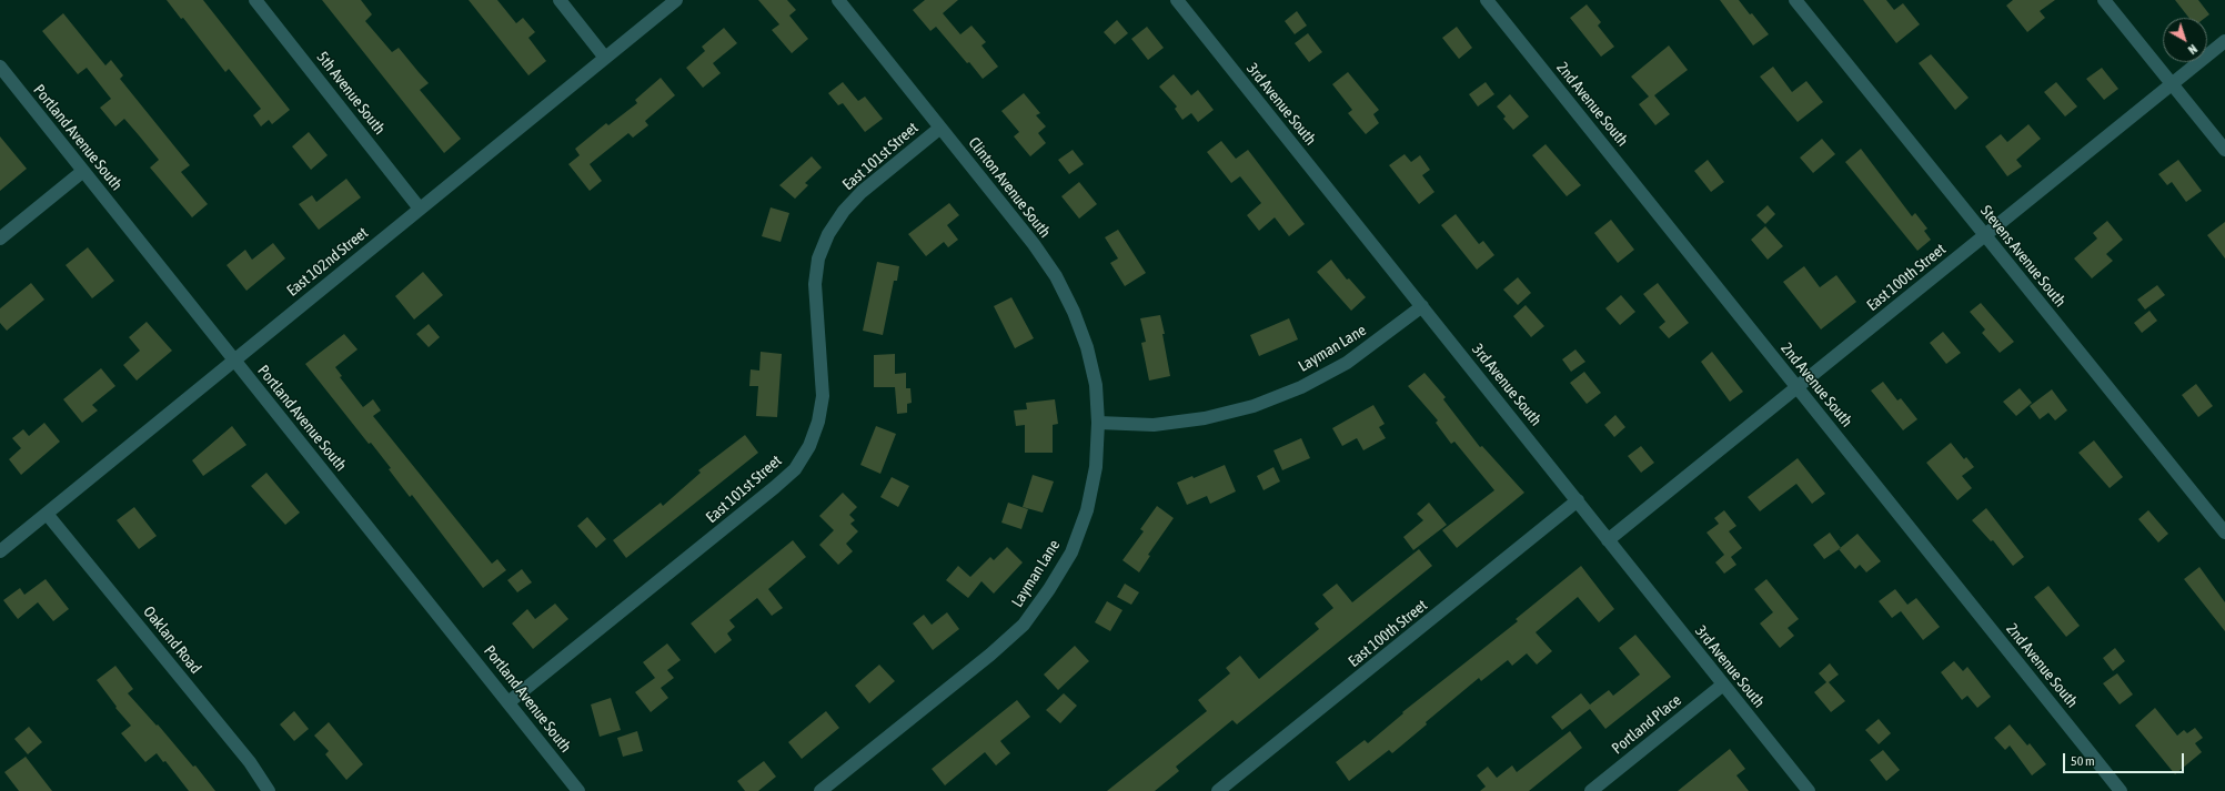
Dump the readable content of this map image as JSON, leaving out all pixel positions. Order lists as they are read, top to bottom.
{
  "streets": {
    "street": [
      "5th Avenue South",
      "3rd Avenue South",
      "2nd Avenue South",
      "Portland Avenue South",
      "East 101st Street",
      "Clinton Avenue South",
      "Stevens Avenue South",
      "East 102nd Street",
      "East 100th Street",
      "Layman Lane",
      "Oakland Road",
      "Portland Place"
    ]
  },
  "crossings": [
    ["5th Avenue South", "East 102nd Street"],
    ["3rd Avenue South", "East 100th Street"],
    ["3rd Avenue South", "Layman Lane"],
    ["3rd Avenue South", "Portland Place"],
    ["2nd Avenue South", "East 100th Street"],
    ["Portland Avenue South", "East 101st Street"],
    ["Portland Avenue South", "East 102nd Street"],
    ["East 101st Street", "Clinton Avenue South"],
    ["Clinton Avenue South", "Layman Lane"],
    ["Stevens Avenue South", "East 100th Street"],
    ["East 102nd Street", "Oakland Road"]
  ],
  "scale_bar": "50 m",
  "north": "bottom right"
}
